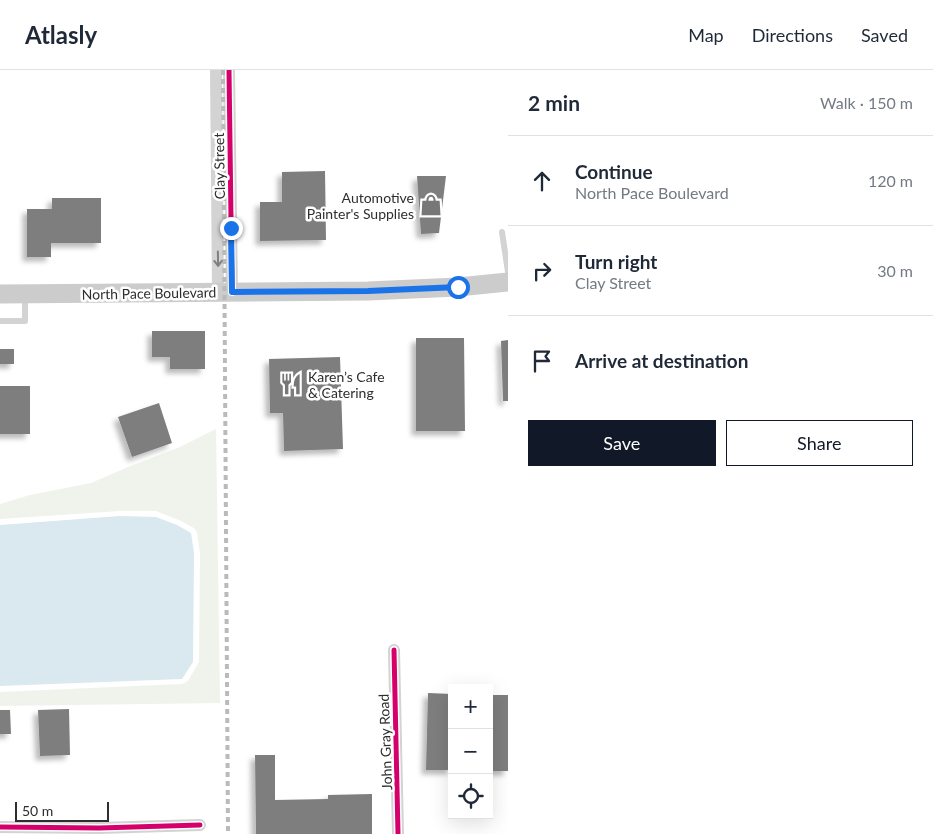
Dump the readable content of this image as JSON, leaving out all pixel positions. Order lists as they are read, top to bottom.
{
  "streets": {
    "main road": ["North Pace Boulevard"],
    "street": ["Clay Street", "John Gray Road"]
  },
  "crossings": [
    ["Clay Street", "North Pace Boulevard"]
  ],
  "places": {
    "shop": ["Automotive Painter's Supplies"],
    "restaurant": ["Karen’s Cafe & Catering"]
  },
  "scale_bar": "50 m",
  "page": {
    "header": "Atlasly",
    "nav": ["Map", "Directions", "Saved"],
    "heading": ["2 min", "Walk · 150 m"],
    "list": [
      ["Continue", "North Pace Boulevard", "120 m"],
      ["Turn right", "Clay Street", "30 m"],
      "Arrive at destination"
    ],
    "buttons": ["Save", "Share"],
    "map_buttons": ["+", "−"],
    "scale": "50 m"
  }
}
